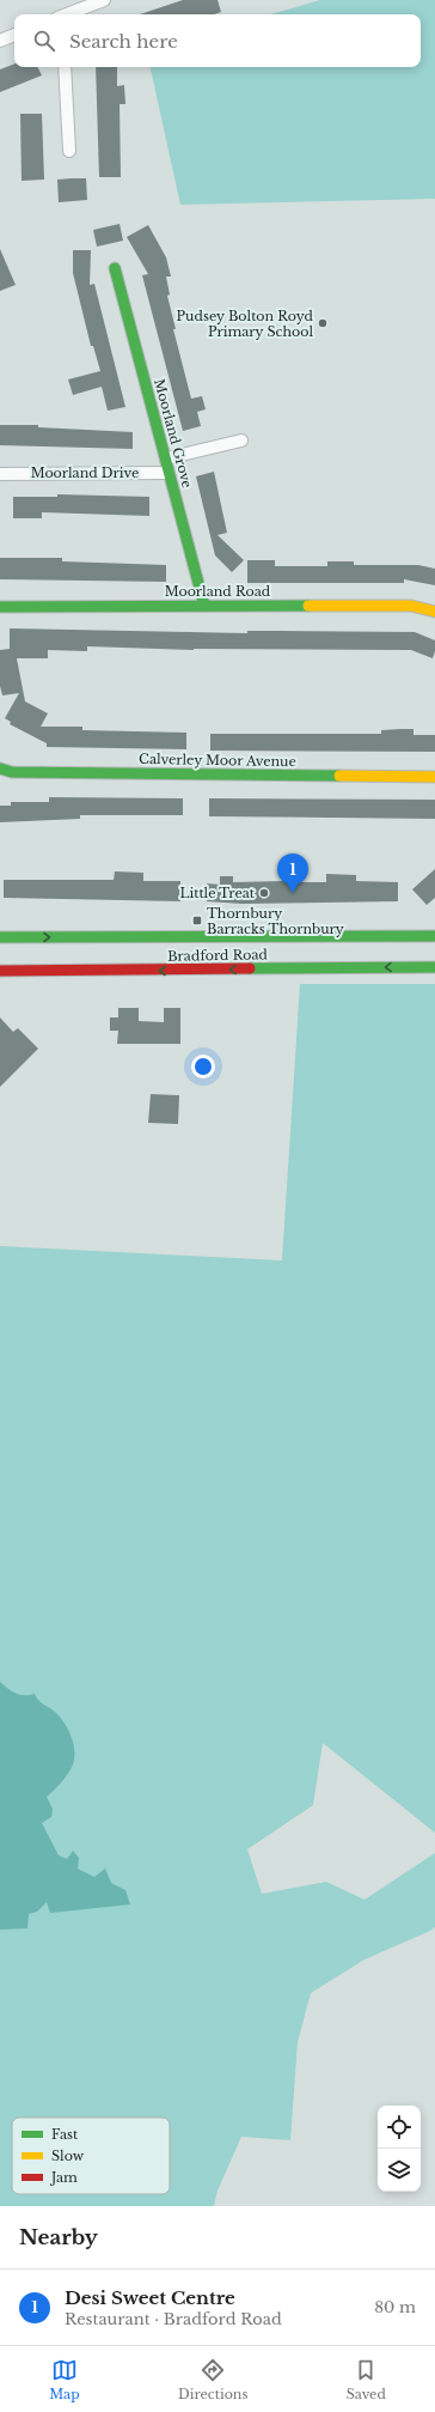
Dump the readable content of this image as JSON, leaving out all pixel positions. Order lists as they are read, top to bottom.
{
  "streets": {
    "main road": [
      "Moorland Grove",
      "Moorland Road",
      "Calverley Moor Avenue",
      "Bradford Road"
    ],
    "street": ["Moorland Drive"]
  },
  "crossings": [
    ["Moorland Grove", "Moorland Drive"],
    ["Moorland Grove", "Moorland Road"]
  ],
  "places": {
    "other": ["Pudsey Bolton Royd Primary School", "Little Treat"],
    "transit": ["Thornbury Barracks Thornbury"]
  },
  "legend": ["Fast", "Slow", "Jam"],
  "page": {
    "search": "Search here",
    "pins": "1",
    "heading": "Nearby",
    "list": [
      {
        "mark": "1",
        "name": "Desi Sweet Centre",
        "note": "Restaurant · Bradford Road",
        "value": "80 m"
      }
    ],
    "nav": ["Map", "Directions", "Saved"]
  }
}
